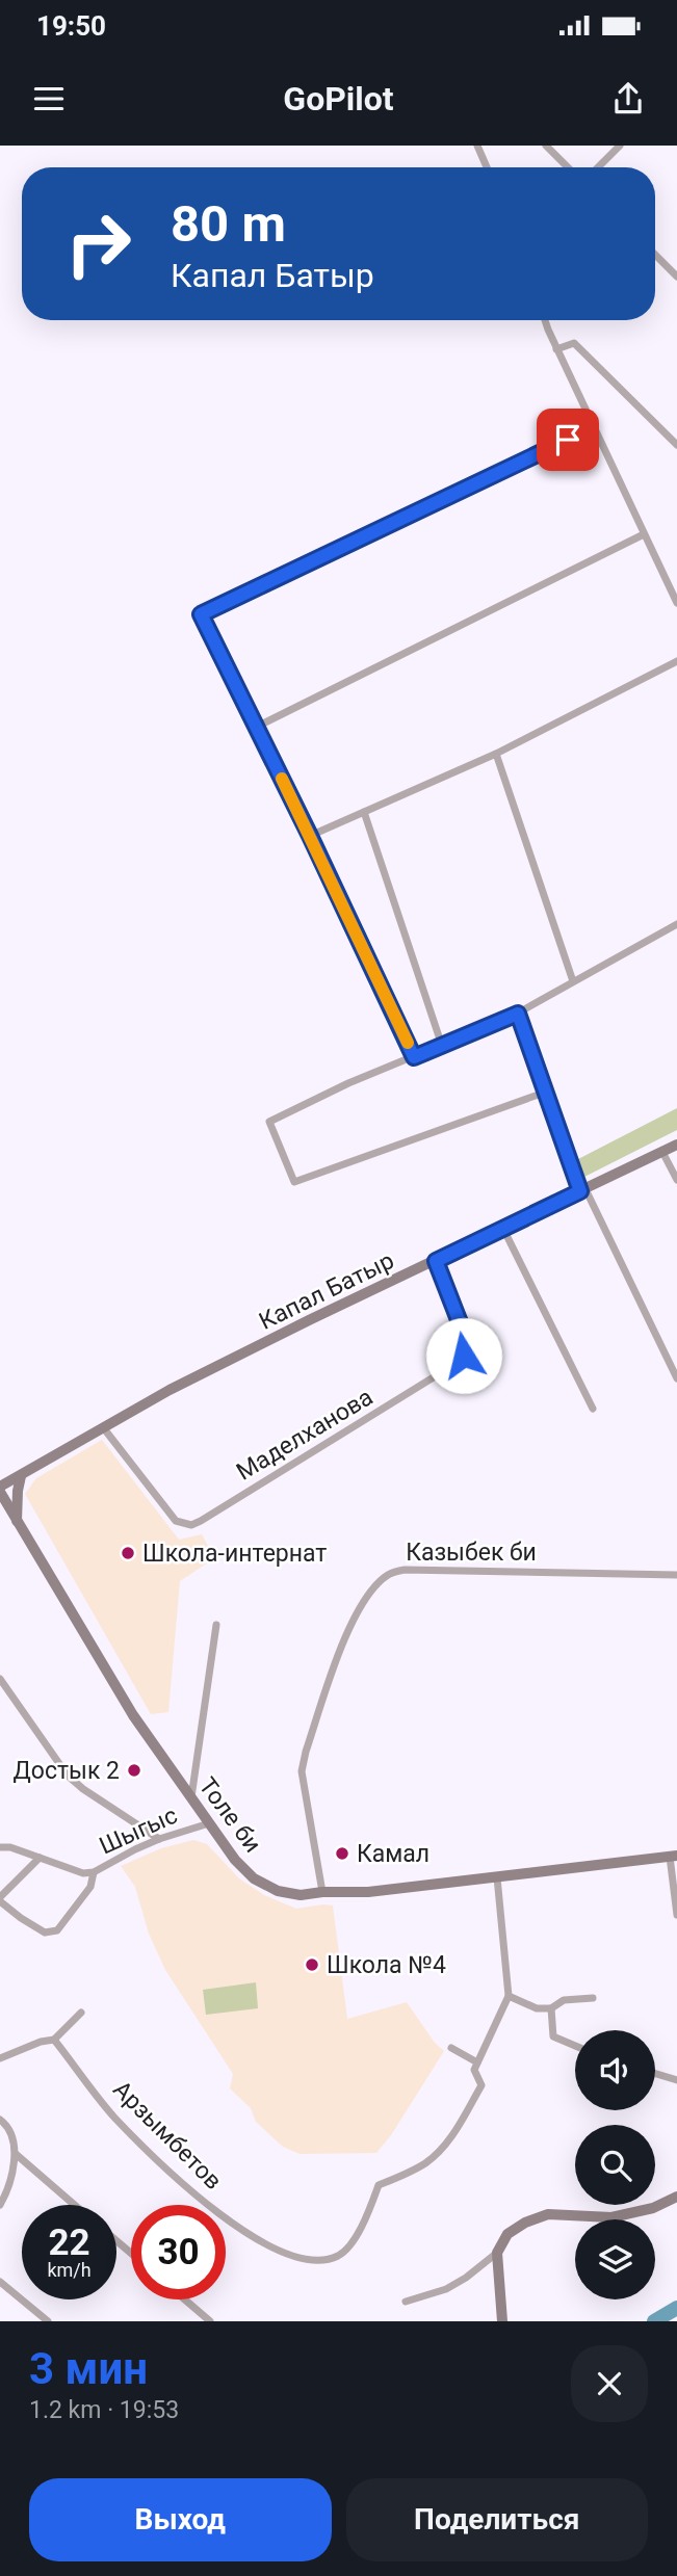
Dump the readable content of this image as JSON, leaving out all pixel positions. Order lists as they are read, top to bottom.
{
  "streets": {
    "main road": ["Капал Батыр", "Толе би"],
    "street": [
      "Маделханова",
      "Казыбек би",
      "Шыгыс",
      "Арзымбетов"
    ]
  },
  "crossings": [
    ["Капал Батыр", "Маделханова"],
    ["Капал Батыр", "Толе би"],
    ["Казыбек би", "Толе би"],
    ["Толе би", "Шыгыс"]
  ],
  "places": [
    "Школа-интернат",
    "Достык 2",
    "Камал",
    "Школа №4"
  ],
  "page": {
    "status": "19:50",
    "header": "GoPilot",
    "turn": ["80 m", "Капал Батыр"],
    "speed": "22 km/h",
    "limit": "30",
    "heading": ["3 мин", "1.2 km · 19:53"],
    "buttons": ["Выход", "Поделиться"]
  }
}
